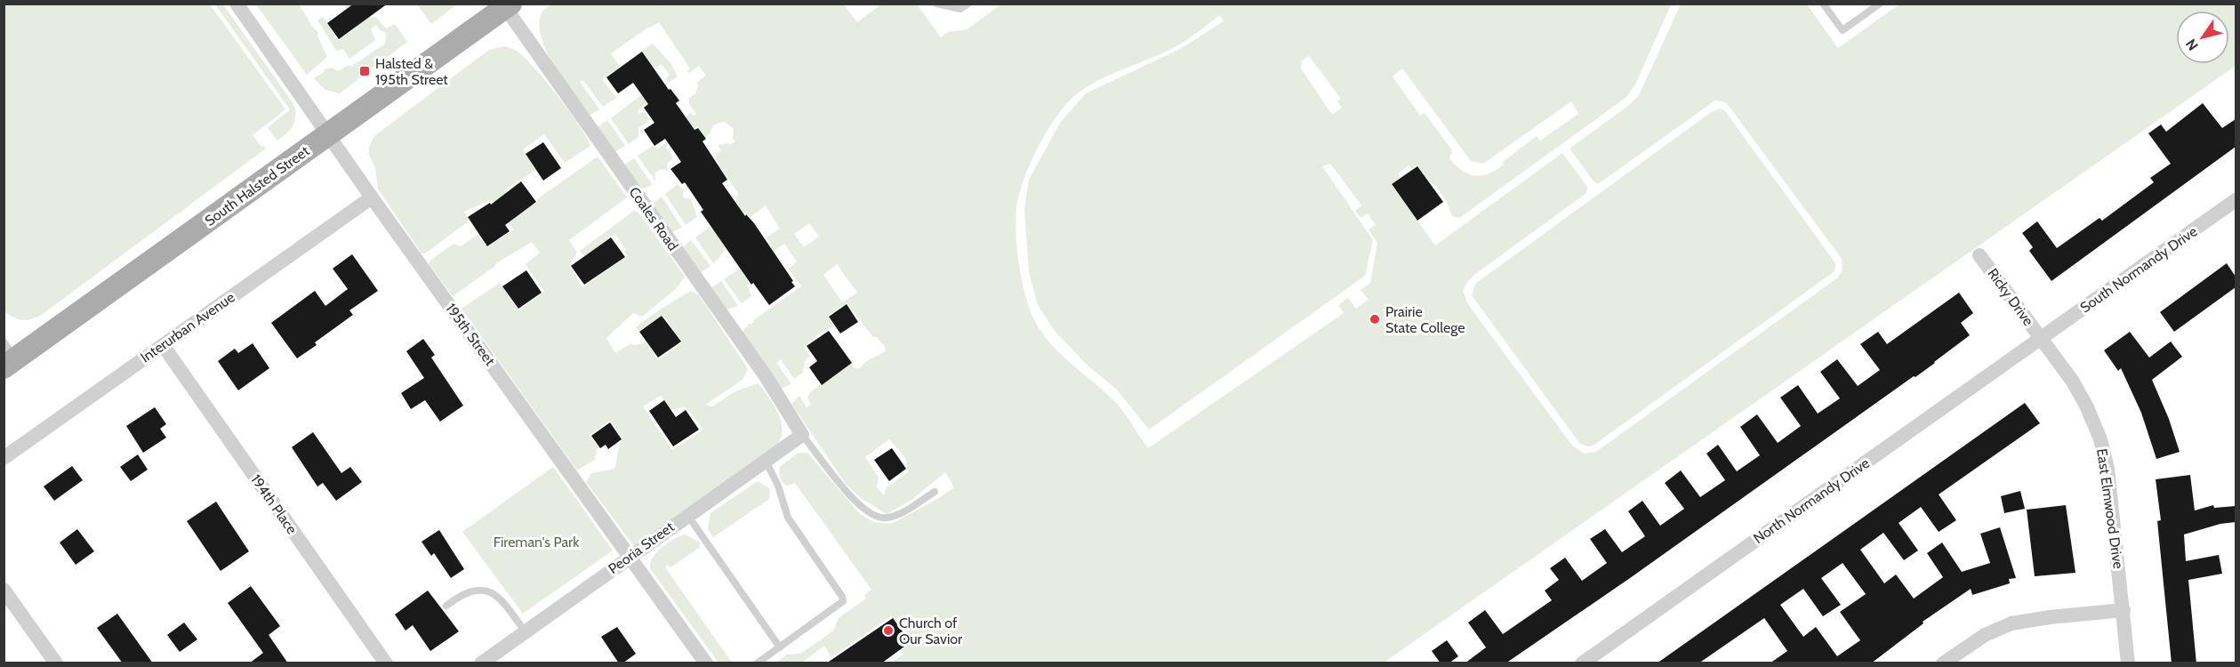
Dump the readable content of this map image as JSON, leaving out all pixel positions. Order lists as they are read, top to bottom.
{
  "streets": {
    "main road": ["South Halsted Street"],
    "street": [
      "Coales Road",
      "South Normandy Drive",
      "Ricky Drive",
      "Interurban Avenue",
      "195th Street",
      "North Normandy Drive",
      "194th Place",
      "East Elmwood Drive",
      "Peoria Street"
    ]
  },
  "crossings": [
    ["South Halsted Street", "Coales Road"],
    ["South Halsted Street", "195th Street"],
    ["Coales Road", "Peoria Street"],
    ["South Normandy Drive", "Ricky Drive"],
    ["South Normandy Drive", "North Normandy Drive"],
    ["South Normandy Drive", "East Elmwood Drive"],
    ["Ricky Drive", "North Normandy Drive"],
    ["Ricky Drive", "East Elmwood Drive"],
    ["Interurban Avenue", "195th Street"],
    ["Interurban Avenue", "194th Place"],
    ["195th Street", "Peoria Street"],
    ["North Normandy Drive", "East Elmwood Drive"]
  ],
  "parks": ["Fireman's Park"],
  "places": {
    "transit": ["Halsted & 195th Street"],
    "other": ["Prairie State College", "Church of Our Savior"]
  },
  "north": "bottom left"
}
